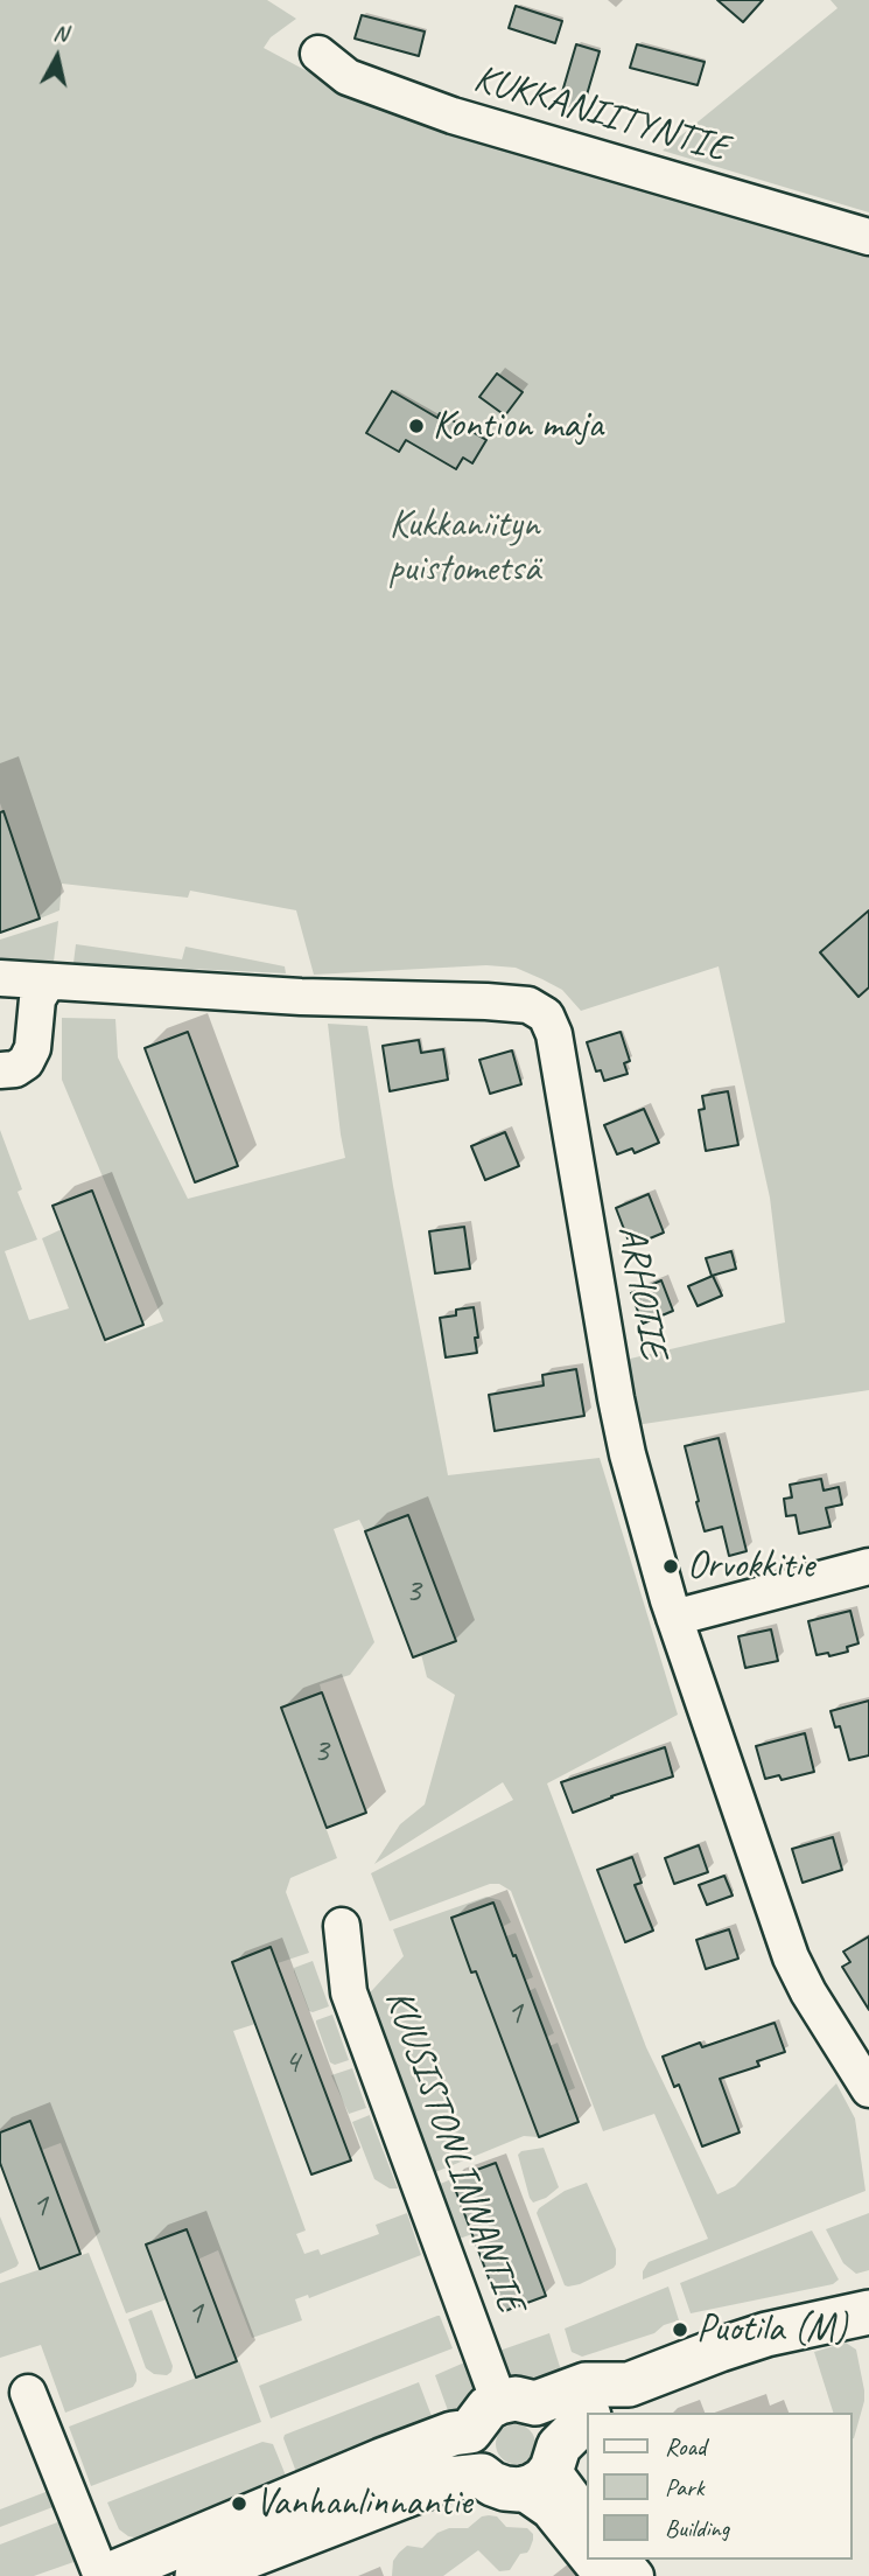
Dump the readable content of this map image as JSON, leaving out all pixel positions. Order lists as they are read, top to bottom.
{
  "streets": {
    "street": ["KUKKANIITYNTIE", "ARHOTIE", "KUUSISTONLINNANTIE"]
  },
  "parks": ["Kukkaniityn puistometsä"],
  "places": [
    "Kontion maja",
    "Orvokkitie",
    "Puotila (M)",
    "Vanhanlinnantie"
  ],
  "house_numbers": [
    "3",
    "3",
    "1",
    "4",
    "1",
    "1"
  ],
  "legend": ["Road", "Park", "Building"],
  "north": "top"
}
